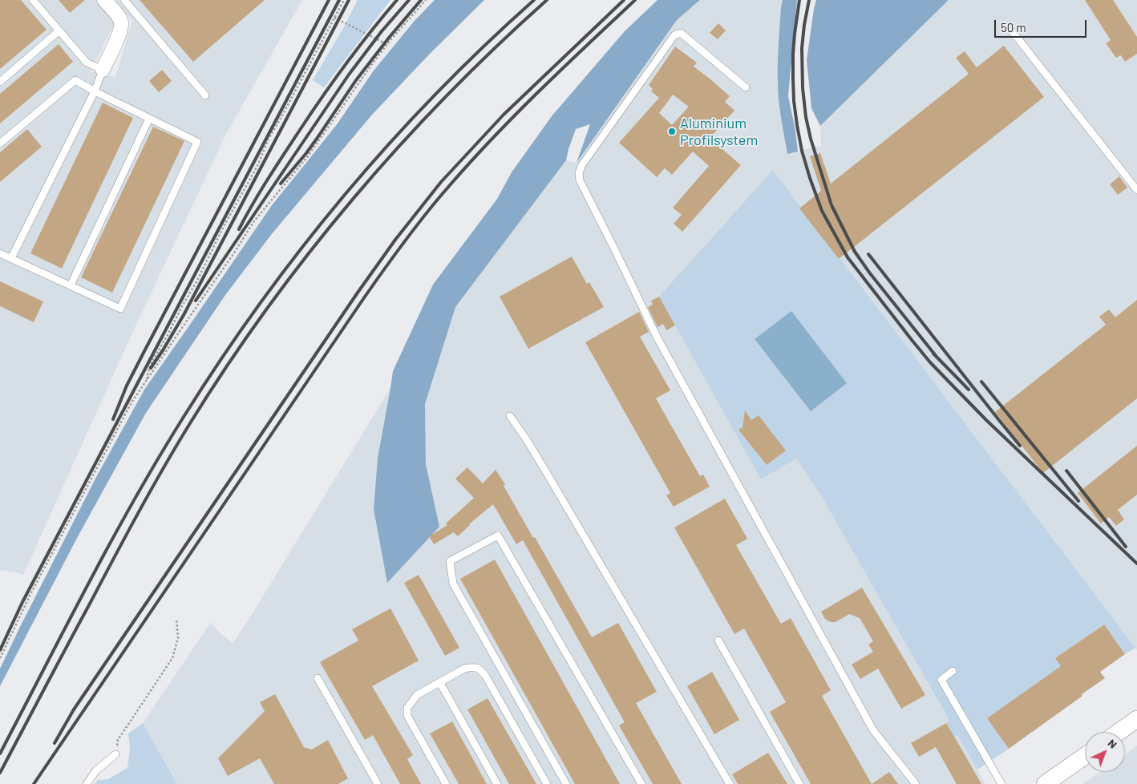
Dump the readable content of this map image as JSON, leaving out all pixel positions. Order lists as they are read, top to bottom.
{
  "places": ["Aluminium Profilsystem"],
  "scale_bar": "50 m",
  "north": "top right"
}
